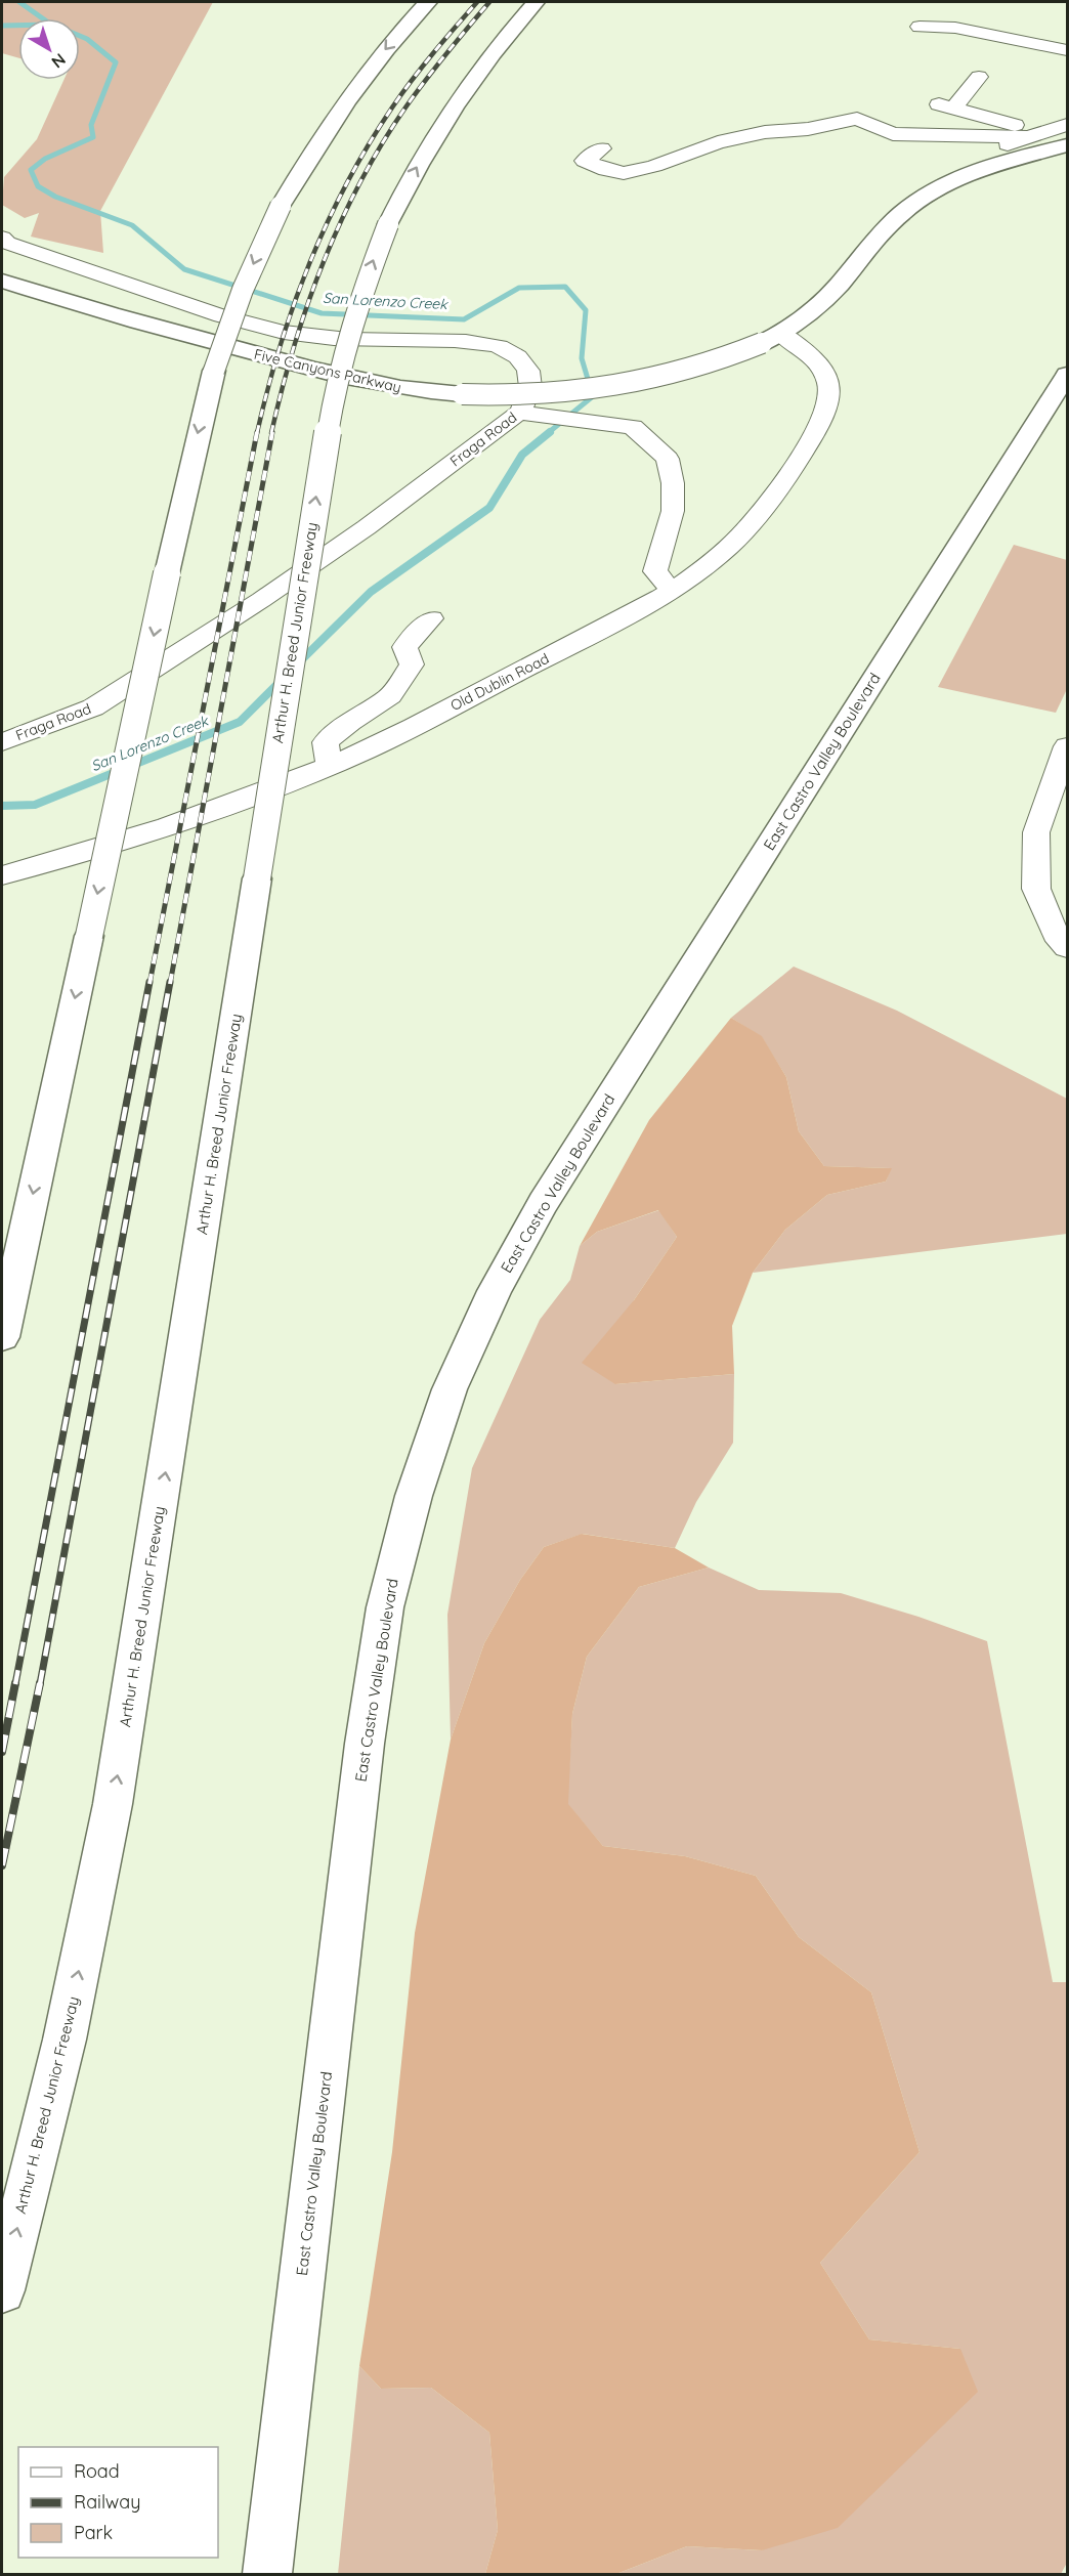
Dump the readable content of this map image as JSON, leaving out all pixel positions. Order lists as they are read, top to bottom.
{
  "streets": {
    "main road": ["Five Canyons Parkway", "Arthur H. Breed Junior Freeway", "East Castro Valley Boulevard"],
    "street": ["Fraga Road", "Old Dublin Road"]
  },
  "crossings": [
    ["Five Canyons Parkway", "Old Dublin Road"]
  ],
  "water": ["San Lorenzo Creek"],
  "legend": ["Road", "Railway", "Park"],
  "north": "bottom right"
}
